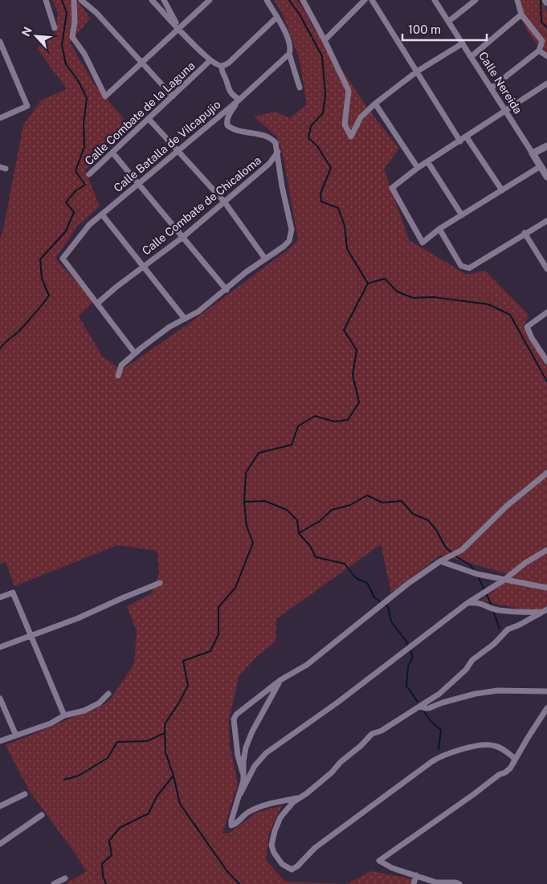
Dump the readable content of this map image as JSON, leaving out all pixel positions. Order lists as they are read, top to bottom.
{
  "streets": {
    "street": [
      "Calle Nereida",
      "Calle Combate de la Laguna",
      "Calle Batalla de Vilcapujio",
      "Calle Combate de Chicaloma"
    ]
  },
  "crossings": [
    ["Calle Batalla de Vilcapujio", "Calle Combate de Chicaloma"]
  ],
  "scale_bar": "100 m",
  "north": "top left"
}
